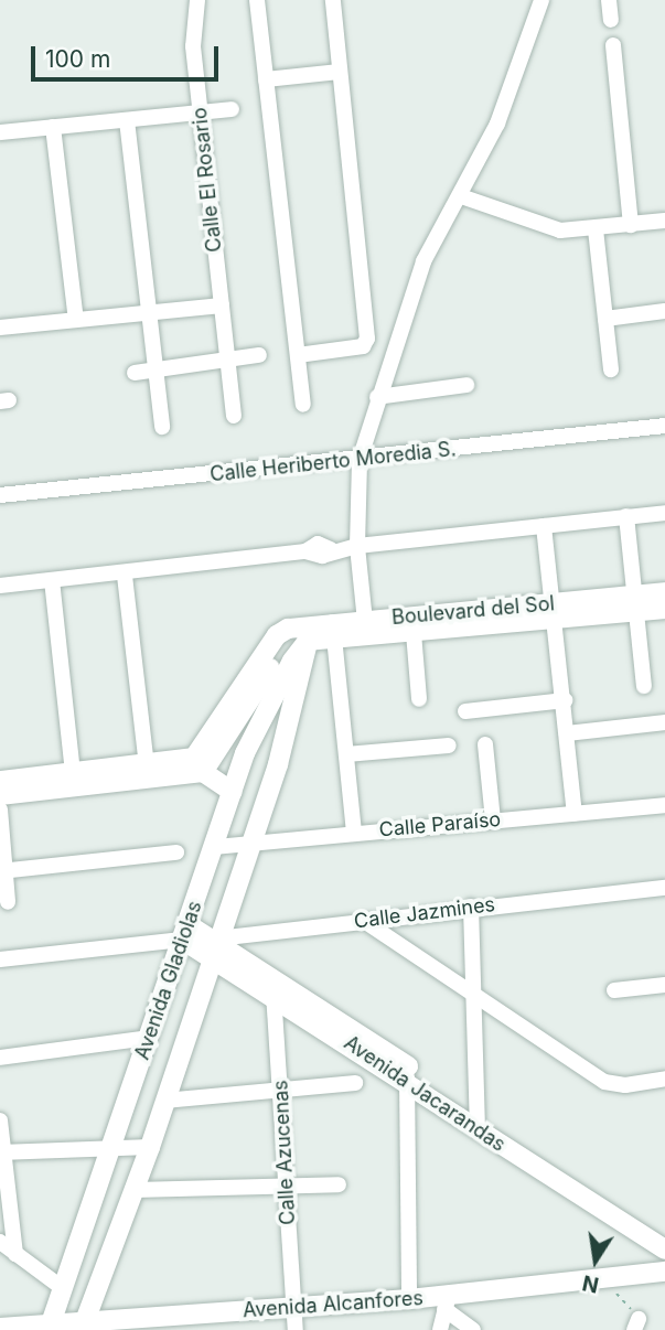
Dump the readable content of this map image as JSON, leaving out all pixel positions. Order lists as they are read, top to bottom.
{
  "streets": {
    "street": [
      "Calle El Rosario",
      "Calle Heriberto Moredia S.",
      "Boulevard del Sol",
      "Calle Paraíso",
      "Calle Jazmines",
      "Avenida Gladiolas",
      "Avenida Jacarandas",
      "Calle Azucenas",
      "Avenida Alcanfores"
    ]
  },
  "crossings": [
    ["Boulevard del Sol", "Avenida Gladiolas"],
    ["Calle Paraíso", "Avenida Gladiolas"],
    ["Calle Jazmines", "Avenida Gladiolas"],
    ["Calle Jazmines", "Avenida Jacarandas"],
    ["Avenida Gladiolas", "Avenida Jacarandas"],
    ["Avenida Gladiolas", "Avenida Alcanfores"],
    ["Avenida Jacarandas", "Calle Azucenas"],
    ["Calle Azucenas", "Avenida Alcanfores"]
  ],
  "scale_bar": "100 m",
  "north": "bottom"
}
